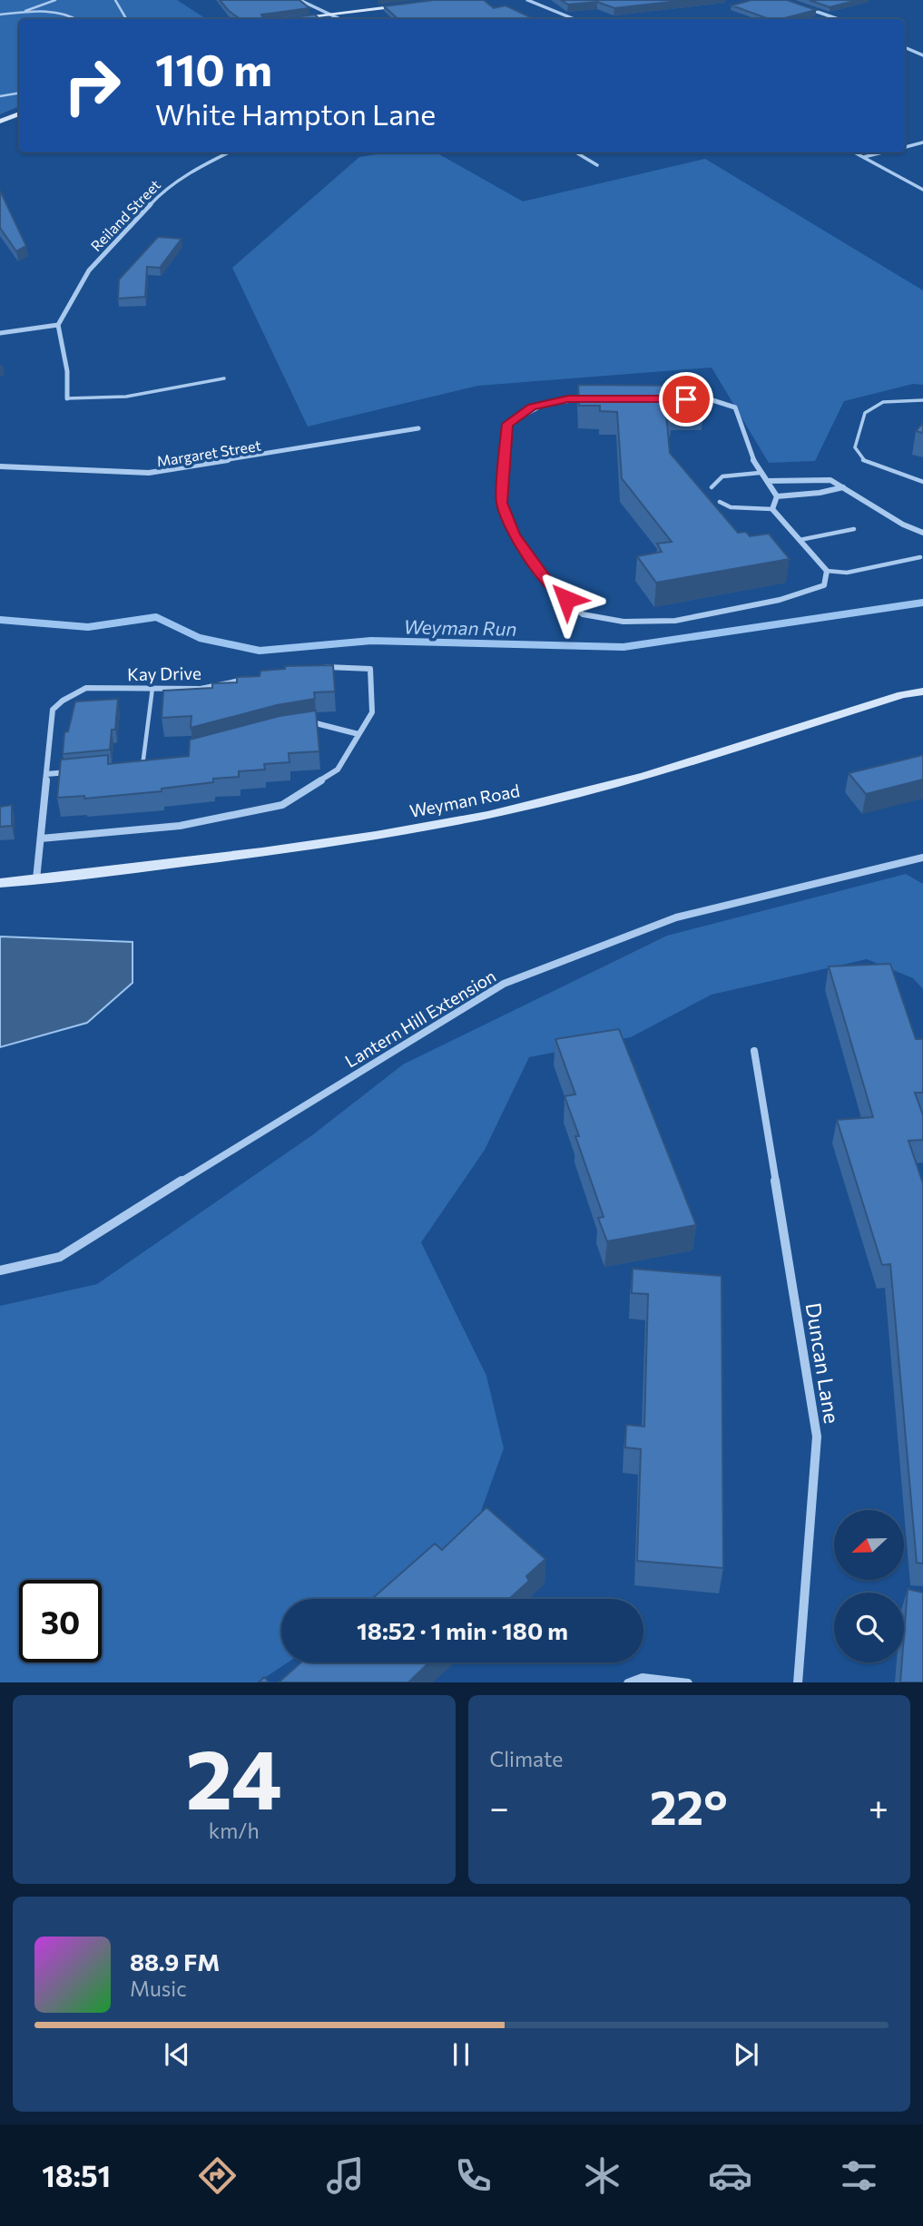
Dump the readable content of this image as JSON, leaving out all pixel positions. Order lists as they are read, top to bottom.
{
  "streets": {
    "street": [
      "Reiland Street",
      "Margaret Street",
      "Kay Drive",
      "Weyman Road",
      "Lantern Hill Extension",
      "Duncan Lane"
    ]
  },
  "crossings": [
    ["Kay Drive", "Weyman Road"]
  ],
  "water": ["Weyman Run"],
  "north": "left",
  "page": {
    "turn": ["110 m", "White Hampton Lane"],
    "limit": "30",
    "trip": "18:52 · 1 min · 180 m",
    "tile": [
      ["24", "km/h"],
      "Climate"
    ],
    "heat": ["−", "22°", "+"],
    "song": ["88.9 FM", "Music"],
    "tabs": "18:51"
  }
}
